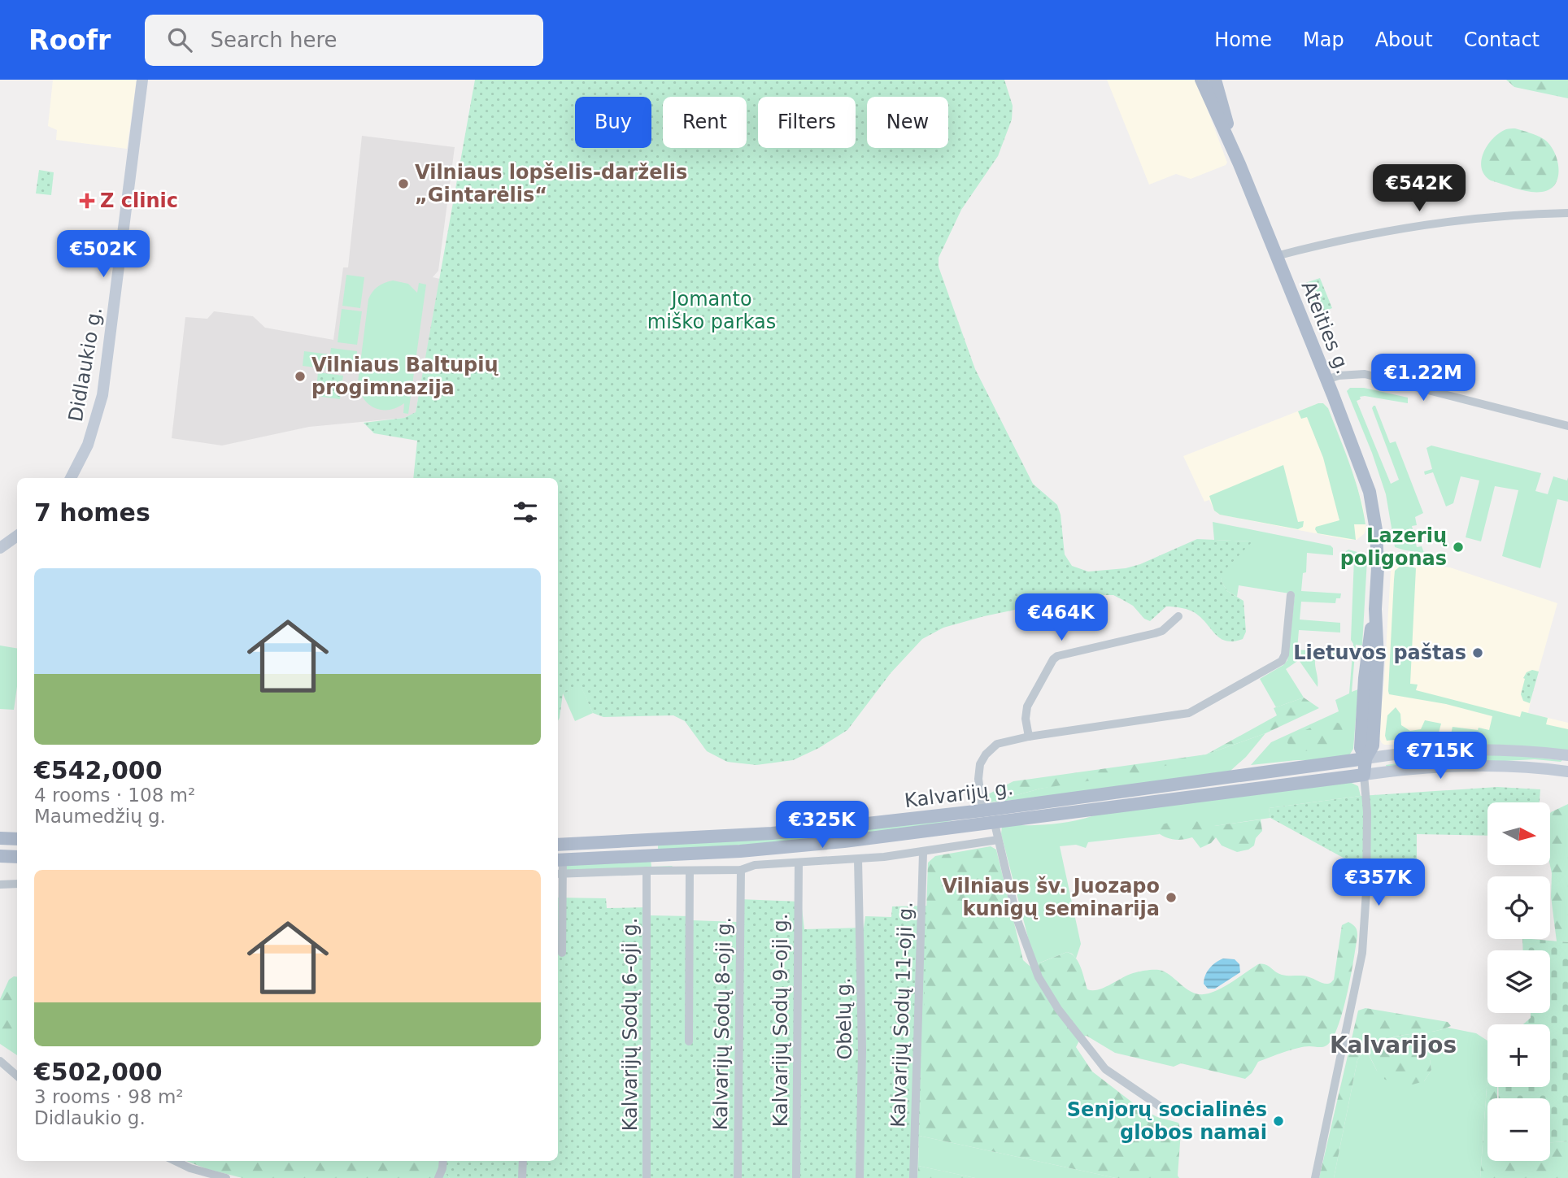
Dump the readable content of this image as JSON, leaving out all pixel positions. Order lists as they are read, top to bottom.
{
  "streets": {
    "main road": ["Ateities g.", "Kalvarijų g."],
    "street": [
      "Didlaukio g.",
      "Kalvarijų Sodų 11-oji g.",
      "Obelų g.",
      "Kalvarijų Sodų 9-oji g.",
      "Kalvarijų Sodų 8-oji g.",
      "Kalvarijų Sodų 6-oji g."
    ]
  },
  "crossings": [
    ["Ateities g.", "Kalvarijų g."]
  ],
  "districts": ["Kalvarijos"],
  "parks": ["Jomanto miško parkas"],
  "places": {
    "other": [
      "Vilniaus lopšelis-darželis „Gintarėlis“",
      "Vilniaus Baltupių progimnazija",
      "Lazerių poligonas",
      "Lietuvos paštas",
      "Vilniaus šv. Juozapo kunigų seminarija",
      "Senjorų socialinės globos namai"
    ],
    "health": ["Z clinic"]
  },
  "north": "right",
  "page": {
    "header": "Roofr",
    "search": "Search here",
    "nav": [
      "Home",
      "Map",
      "About",
      "Contact"
    ],
    "chip": [
      "Buy",
      "Rent",
      "Filters",
      "New"
    ],
    "price": [
      "€542K",
      "€502K",
      "€1.22M",
      "€464K",
      "€715K",
      "€325K",
      "€357K"
    ],
    "heading": "7 homes",
    "list": [
      {
        "name": "€542,000",
        "note": "4 rooms · 108 m² · Maumedžių g."
      },
      {
        "name": "€502,000",
        "note": "3 rooms · 98 m² · Didlaukio g."
      }
    ],
    "map_buttons": ["+", "−"]
  }
}
